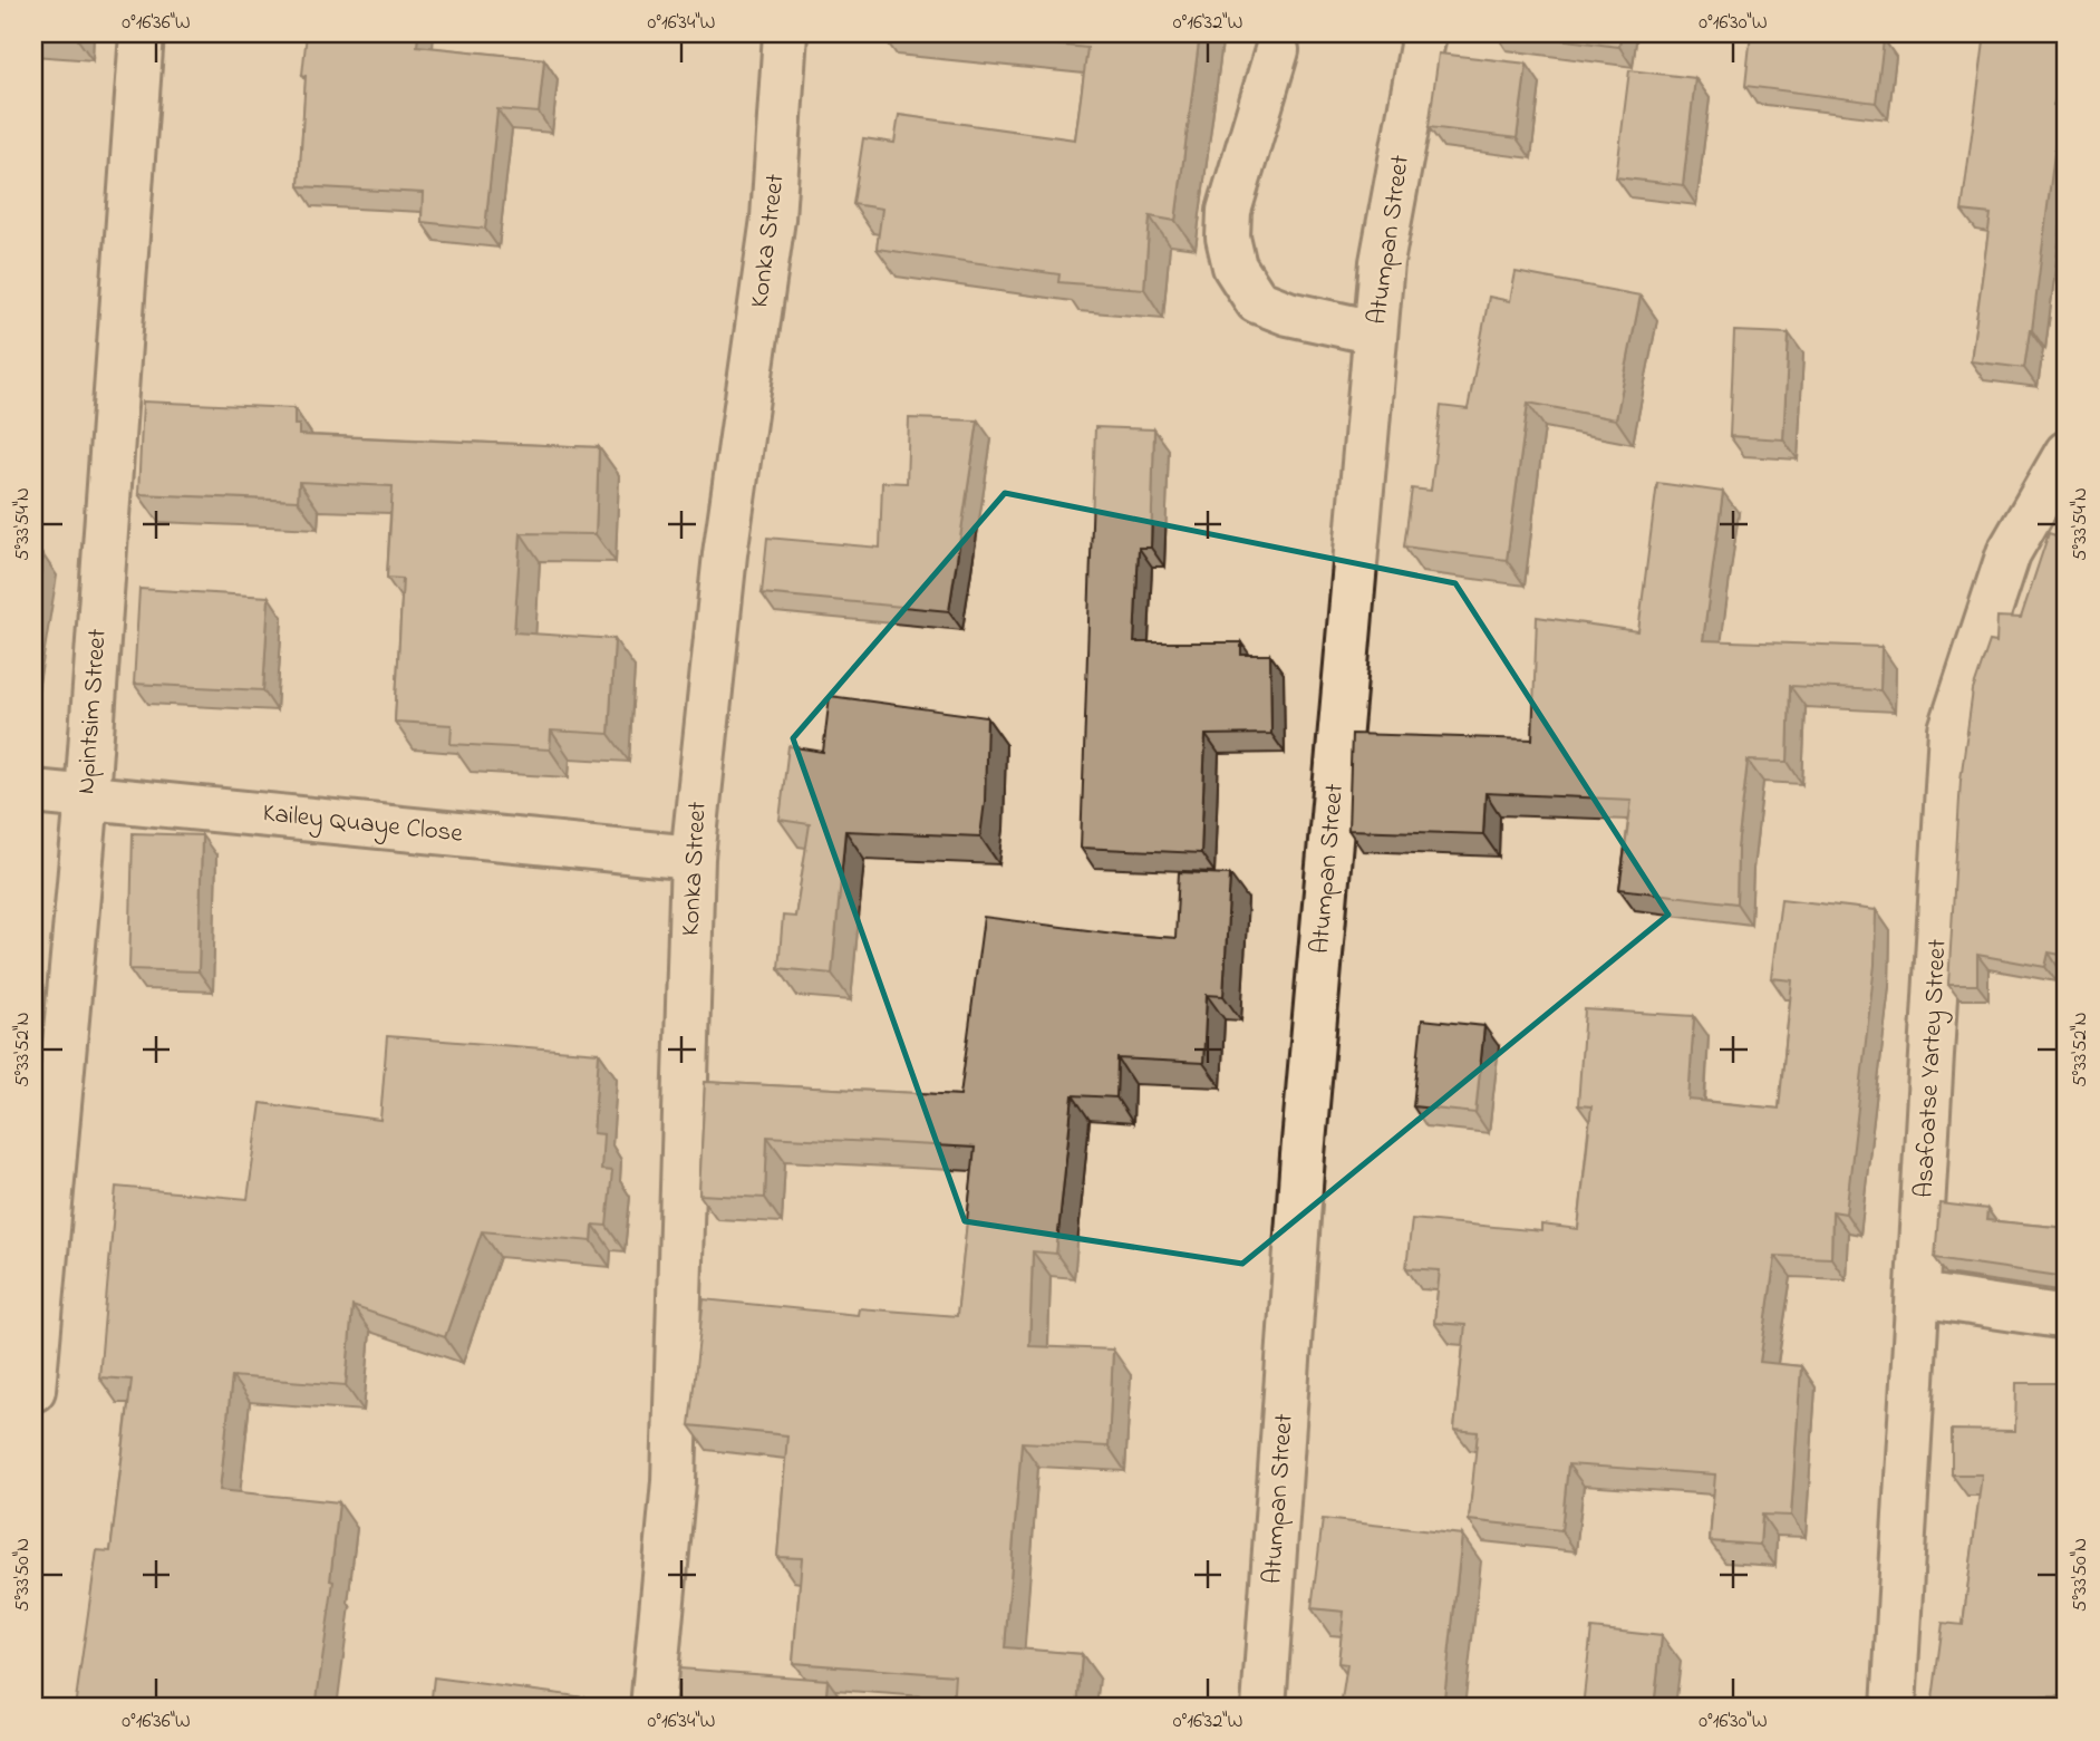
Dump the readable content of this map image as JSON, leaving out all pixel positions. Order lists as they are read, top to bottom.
{
  "streets": {
    "street": [
      "Atumpan Street",
      "Konka Street",
      "Npintsim Street",
      "Kailey Quaye Close",
      "Asafoatse Yartey Street"
    ]
  },
  "crossings": [
    ["Konka Street", "Kailey Quaye Close"],
    ["Npintsim Street", "Kailey Quaye Close"]
  ],
  "coordinates": [
    "0°16'36\"W",
    "0°16'34\"W",
    "0°16'32\"W",
    "0°16'30\"W",
    "5°33'54\"N",
    "5°33'52\"N",
    "5°33'50\"N"
  ]
}
